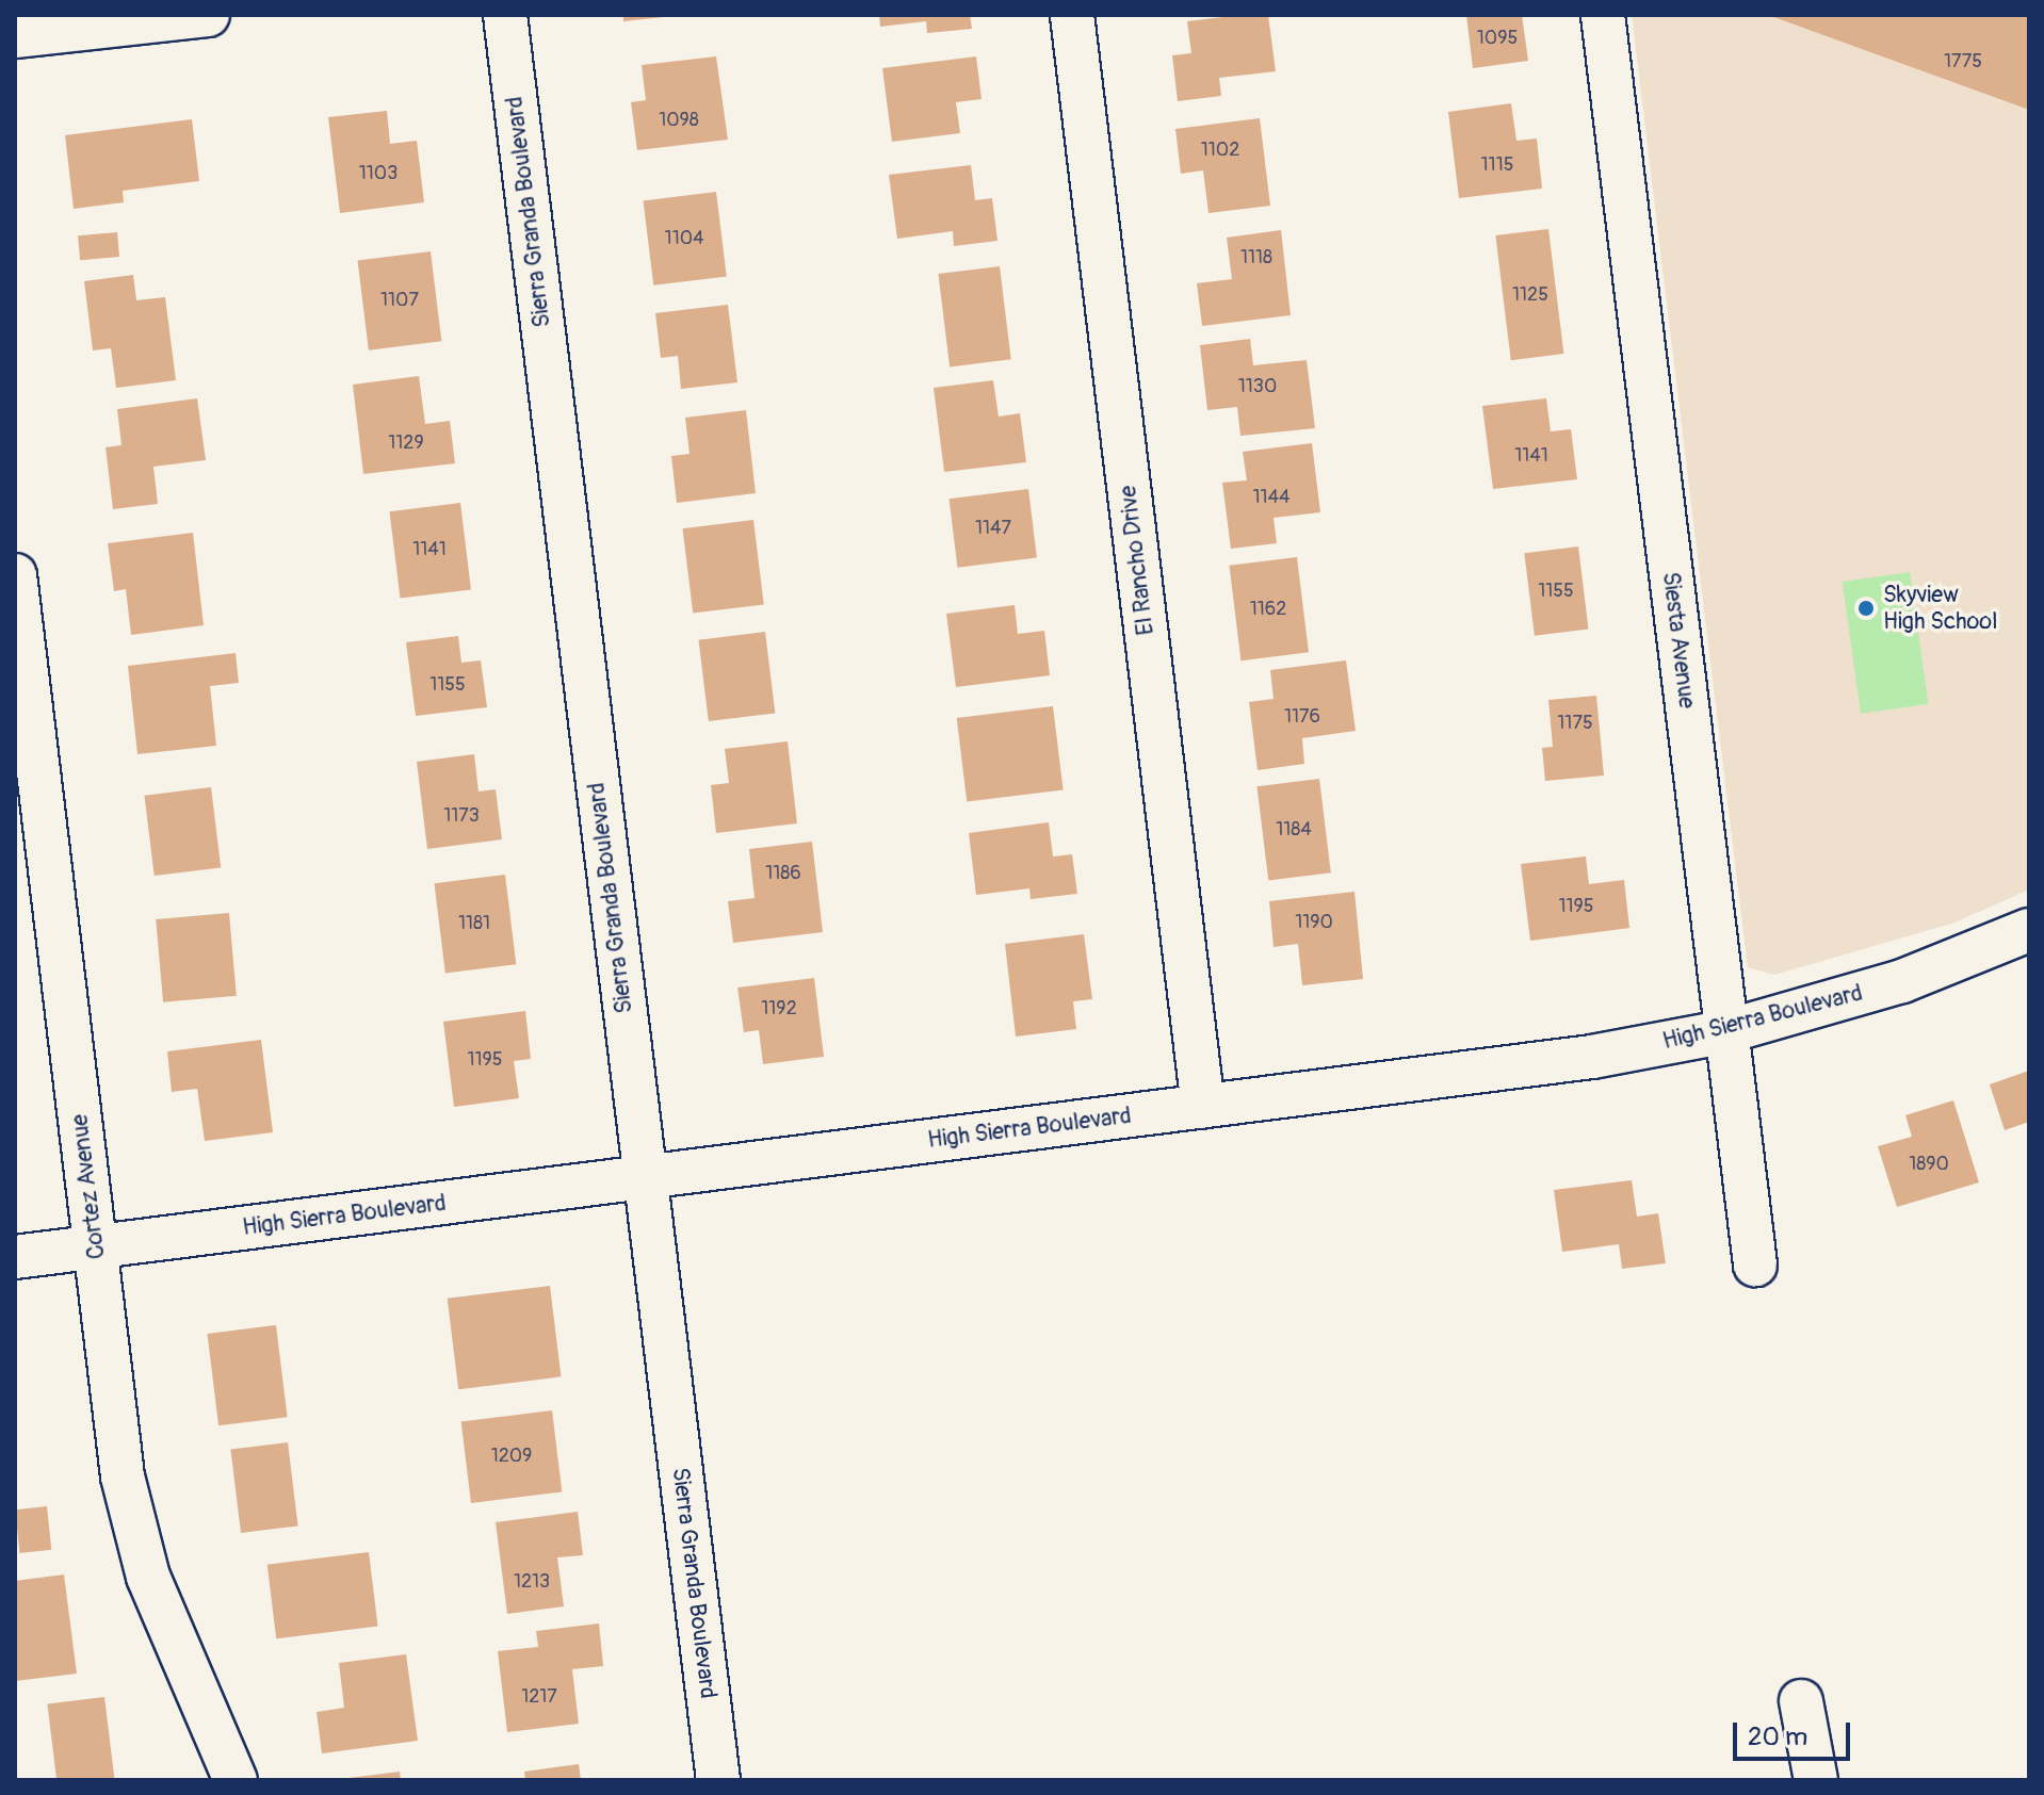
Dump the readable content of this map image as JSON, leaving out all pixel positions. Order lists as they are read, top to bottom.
{
  "streets": {
    "street": [
      "Sierra Granda Boulevard",
      "El Rancho Drive",
      "Siesta Avenue",
      "High Sierra Boulevard",
      "Cortez Avenue"
    ]
  },
  "crossings": [
    ["Sierra Granda Boulevard", "High Sierra Boulevard"],
    ["El Rancho Drive", "High Sierra Boulevard"],
    ["Siesta Avenue", "High Sierra Boulevard"],
    ["High Sierra Boulevard", "Cortez Avenue"]
  ],
  "places": ["Skyview High School"],
  "house_numbers": [
    "1095",
    "1775",
    "1098",
    "1102",
    "1115",
    "1103",
    "1104",
    "1118",
    "1125",
    "1107",
    "1130",
    "1129",
    "1141",
    "1144",
    "1147",
    "1141",
    "1155",
    "1162",
    "1155",
    "1176",
    "1175",
    "1173",
    "1184",
    "1186",
    "1195",
    "1190",
    "1181",
    "1192",
    "1195",
    "1890",
    "1209",
    "1213",
    "1217"
  ],
  "scale_bar": "20 m"
}
